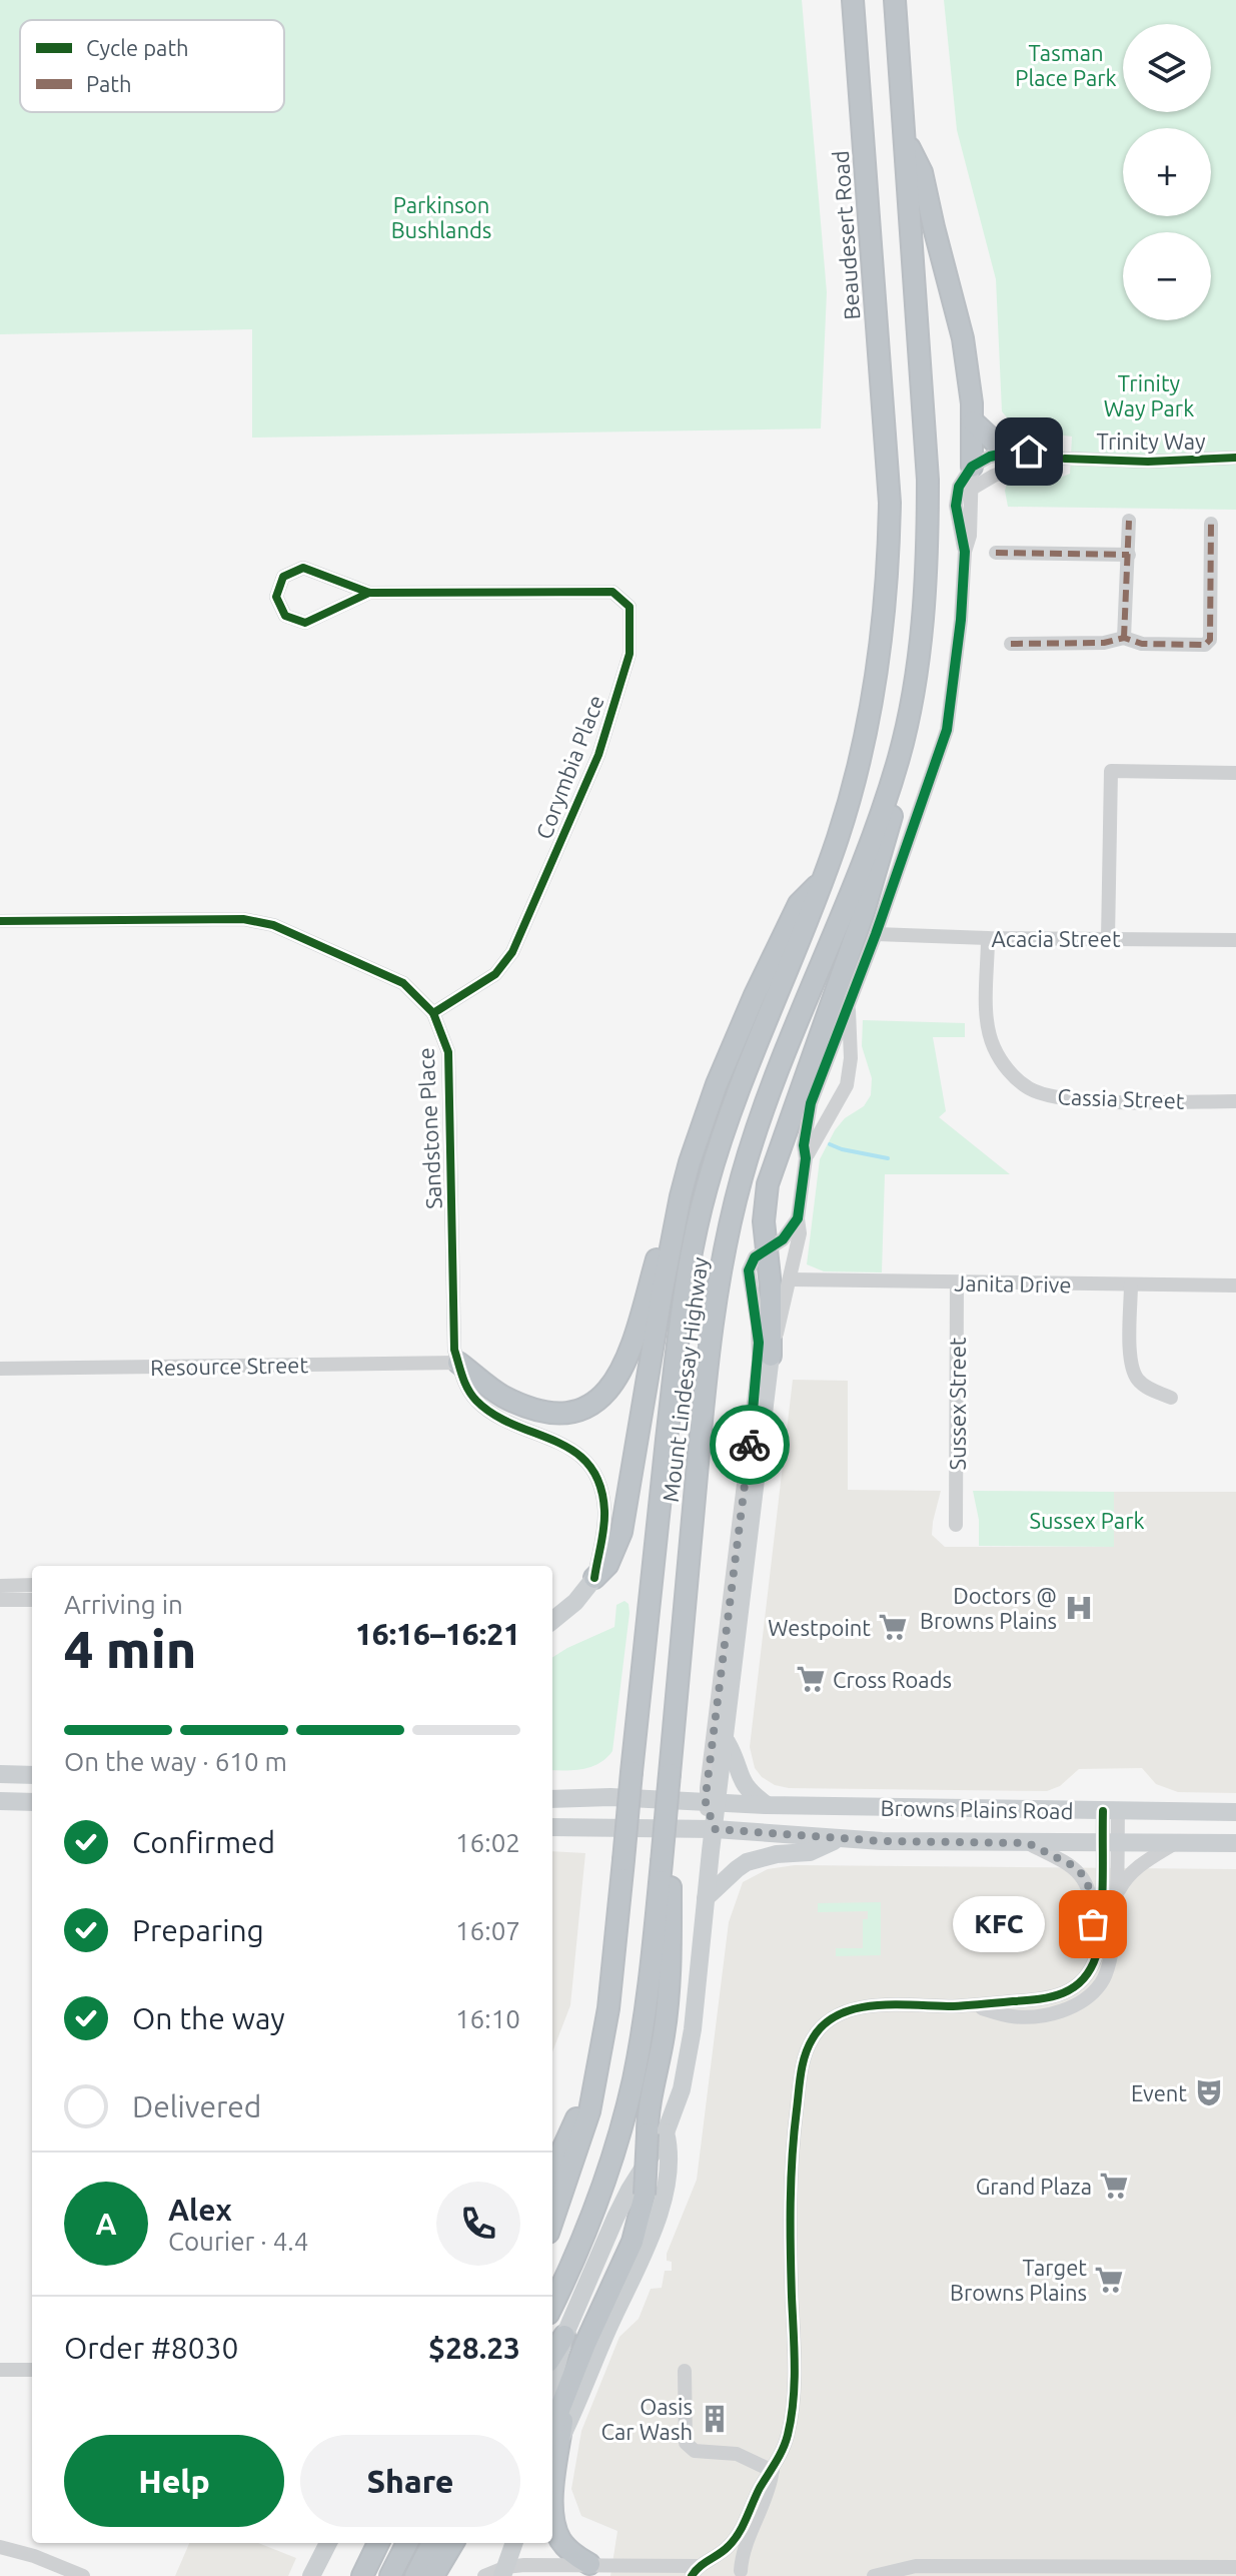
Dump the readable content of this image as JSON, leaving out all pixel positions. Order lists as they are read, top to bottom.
{
  "streets": {
    "highway": ["Beaudesert Road", "Mount Lindesay Highway"],
    "main road": ["Browns Plains Road"],
    "street": [
      "Trinity Way",
      "Corymbia Place",
      "Acacia Street",
      "Cassia Street",
      "Sandstone Place",
      "Janita Drive",
      "Resource Street",
      "Sussex Street"
    ]
  },
  "crossings": [
    ["Beaudesert Road", "Mount Lindesay Highway"],
    ["Corymbia Place", "Sandstone Place"],
    ["Acacia Street", "Cassia Street"],
    ["Sandstone Place", "Resource Street"],
    ["Janita Drive", "Sussex Street"]
  ],
  "parks": [
    "Tasman Place Park",
    "Parkinson Bushlands",
    "Trinity Way Park",
    "Sussex Park"
  ],
  "places": {
    "hospital": ["Doctors @ Browns Plains"],
    "supermarket": [
      "Westpoint",
      "Cross Roads",
      "Grand Plaza",
      "Target Browns Plains"
    ],
    "other": ["KFC"],
    "theatre": ["Event"],
    "building": ["Oasis Car Wash"]
  },
  "legend": ["Cycle path", "Path"],
  "page": {
    "map_buttons": ["+", "−"],
    "heading": ["4 min", "Arriving in", "16:16–16:21"],
    "panel": [
      "Alex",
      "Courier · 4.4",
      "Order #8030",
      "$28.23"
    ],
    "bar": "On the way · 610 m",
    "list": [
      ["Confirmed", "16:02"],
      ["Preparing", "16:07"],
      ["On the way", "16:10"],
      "Delivered"
    ],
    "bubble": "KFC",
    "round": "A",
    "buttons": ["Help", "Share"]
  }
}
